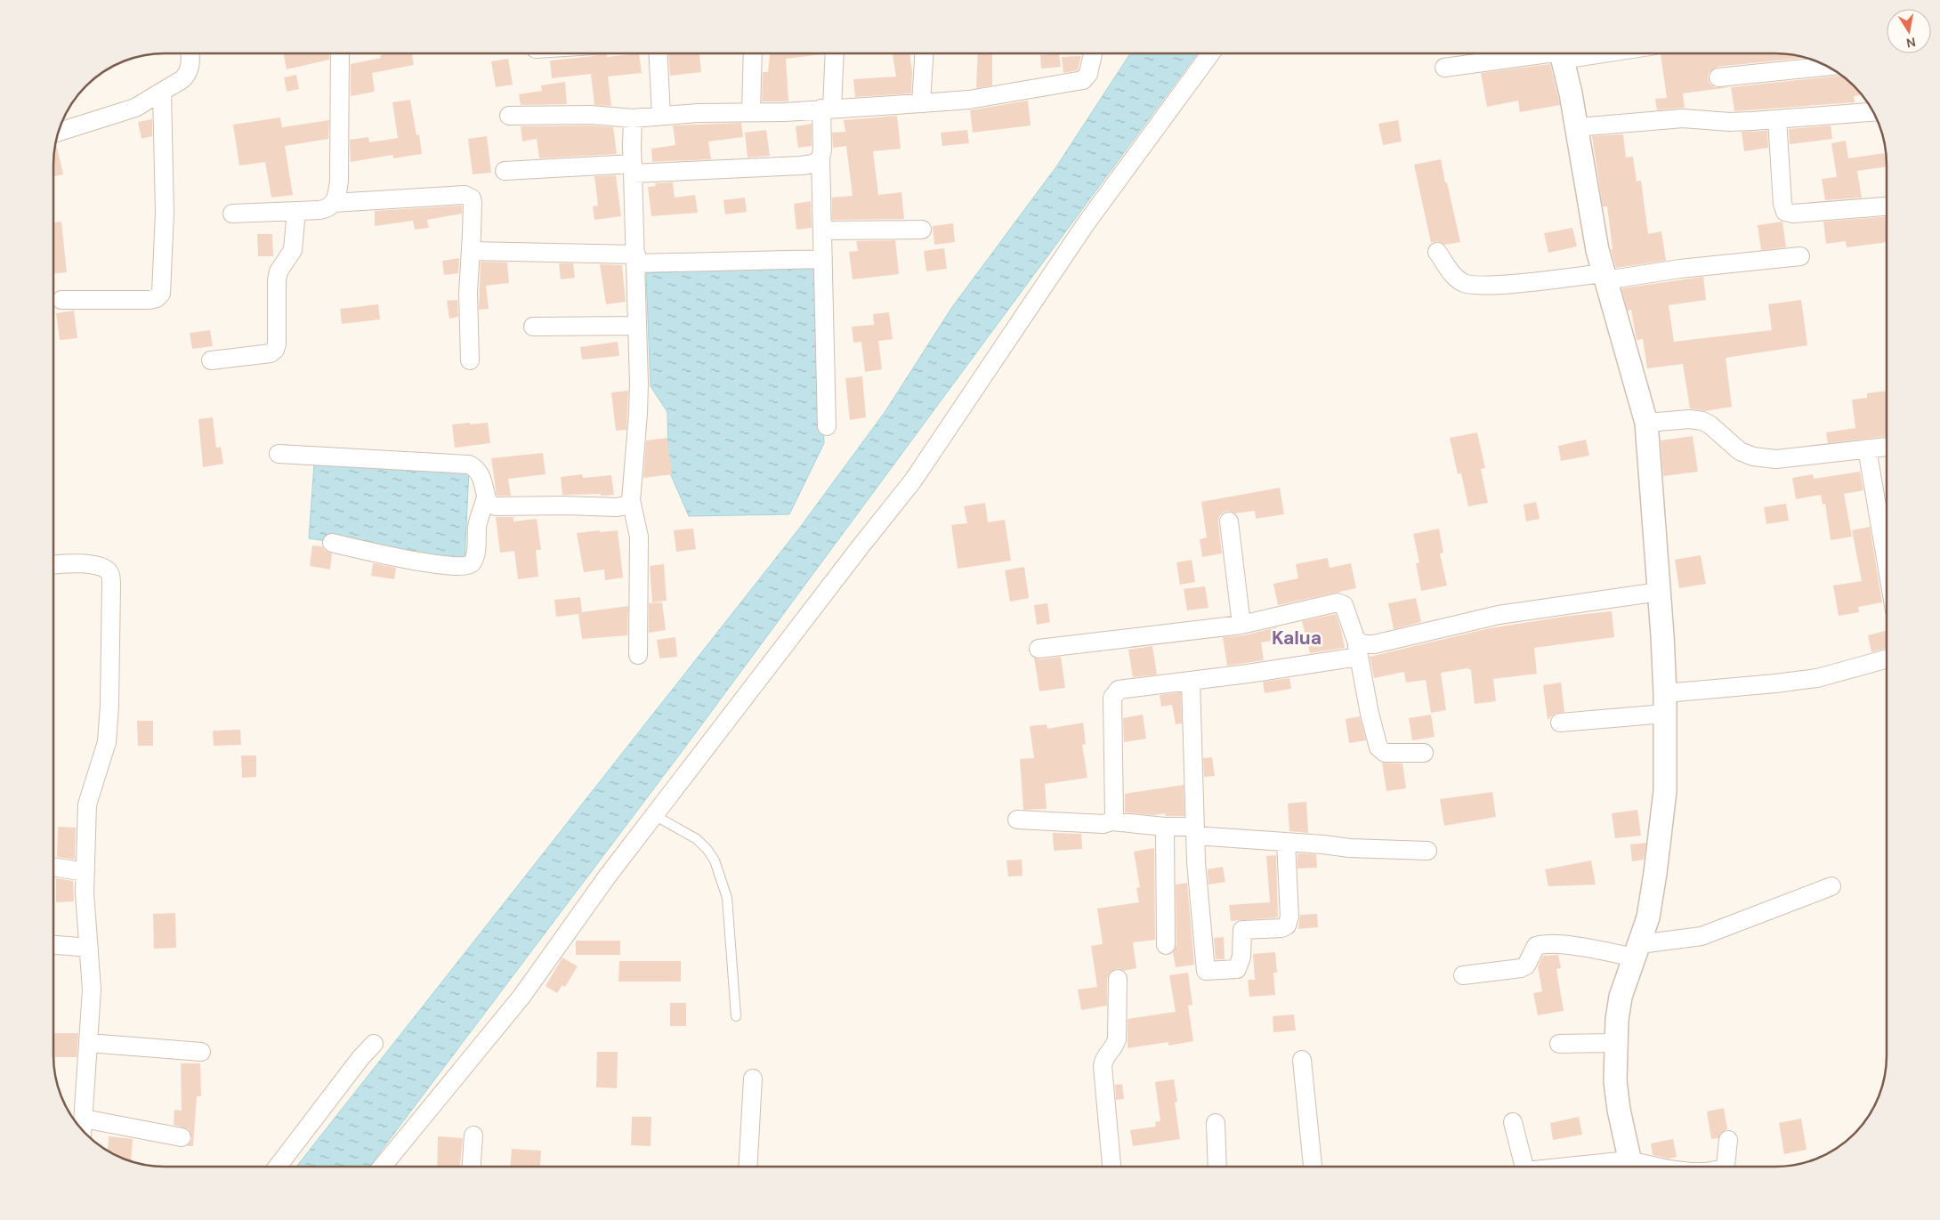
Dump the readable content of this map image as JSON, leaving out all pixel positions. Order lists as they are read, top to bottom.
{
  "districts": ["Kalua"],
  "north": "bottom"
}
